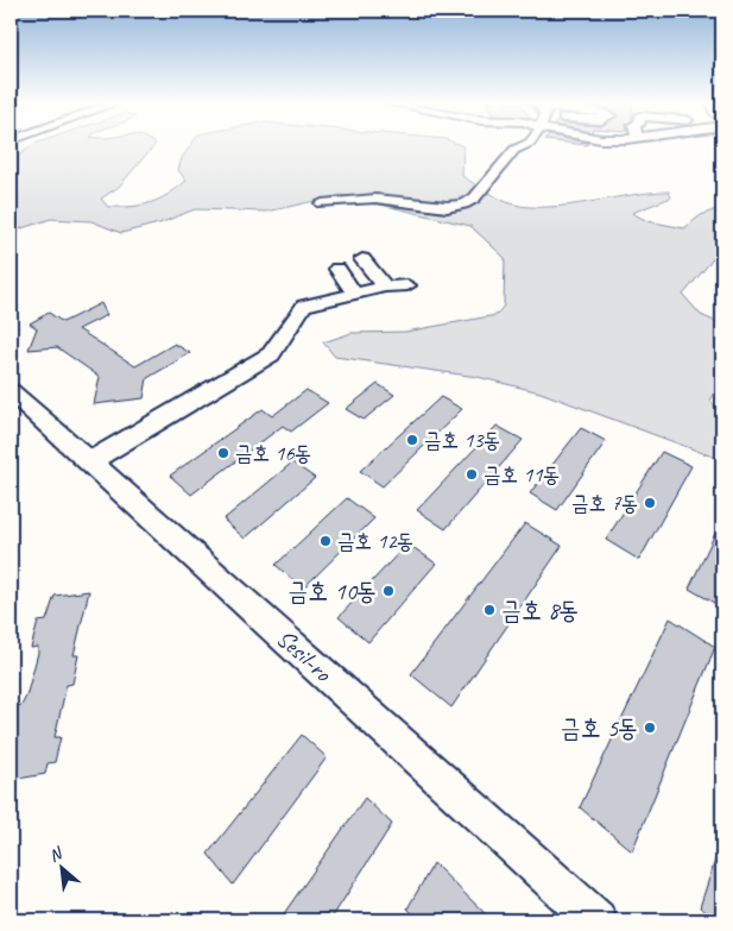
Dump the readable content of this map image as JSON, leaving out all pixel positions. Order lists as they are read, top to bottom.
{
  "streets": {
    "street": ["Sesil-ro"]
  },
  "places": [
    "금호 13동",
    "금호 16동",
    "금호 11동",
    "금호 7동",
    "금호 12동",
    "금호 10동",
    "금호 8동",
    "금호 5동"
  ],
  "north": "top left"
}
